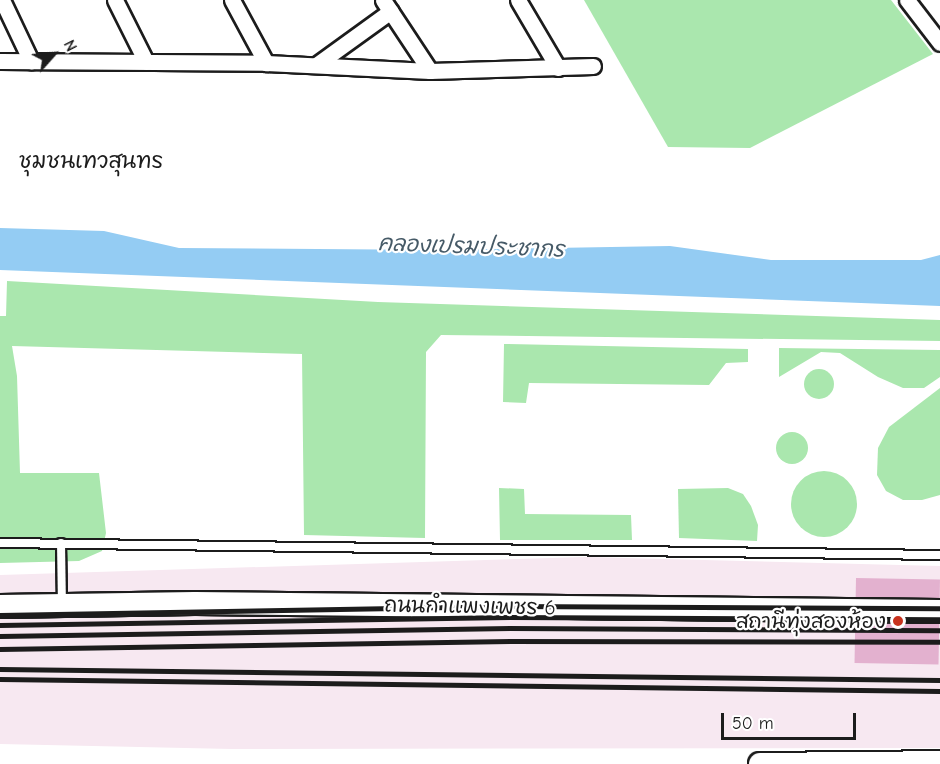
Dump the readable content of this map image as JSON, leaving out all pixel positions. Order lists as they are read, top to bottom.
{
  "streets": {
    "street": ["ถนนกำแพงเพชร 6"]
  },
  "districts": ["ชุมชนเทวสุนทร"],
  "water": ["คลองเปรมประชากร"],
  "places": ["สถานีทุ่งสองห้อง"],
  "scale_bar": "50 m",
  "north": "top right"
}
